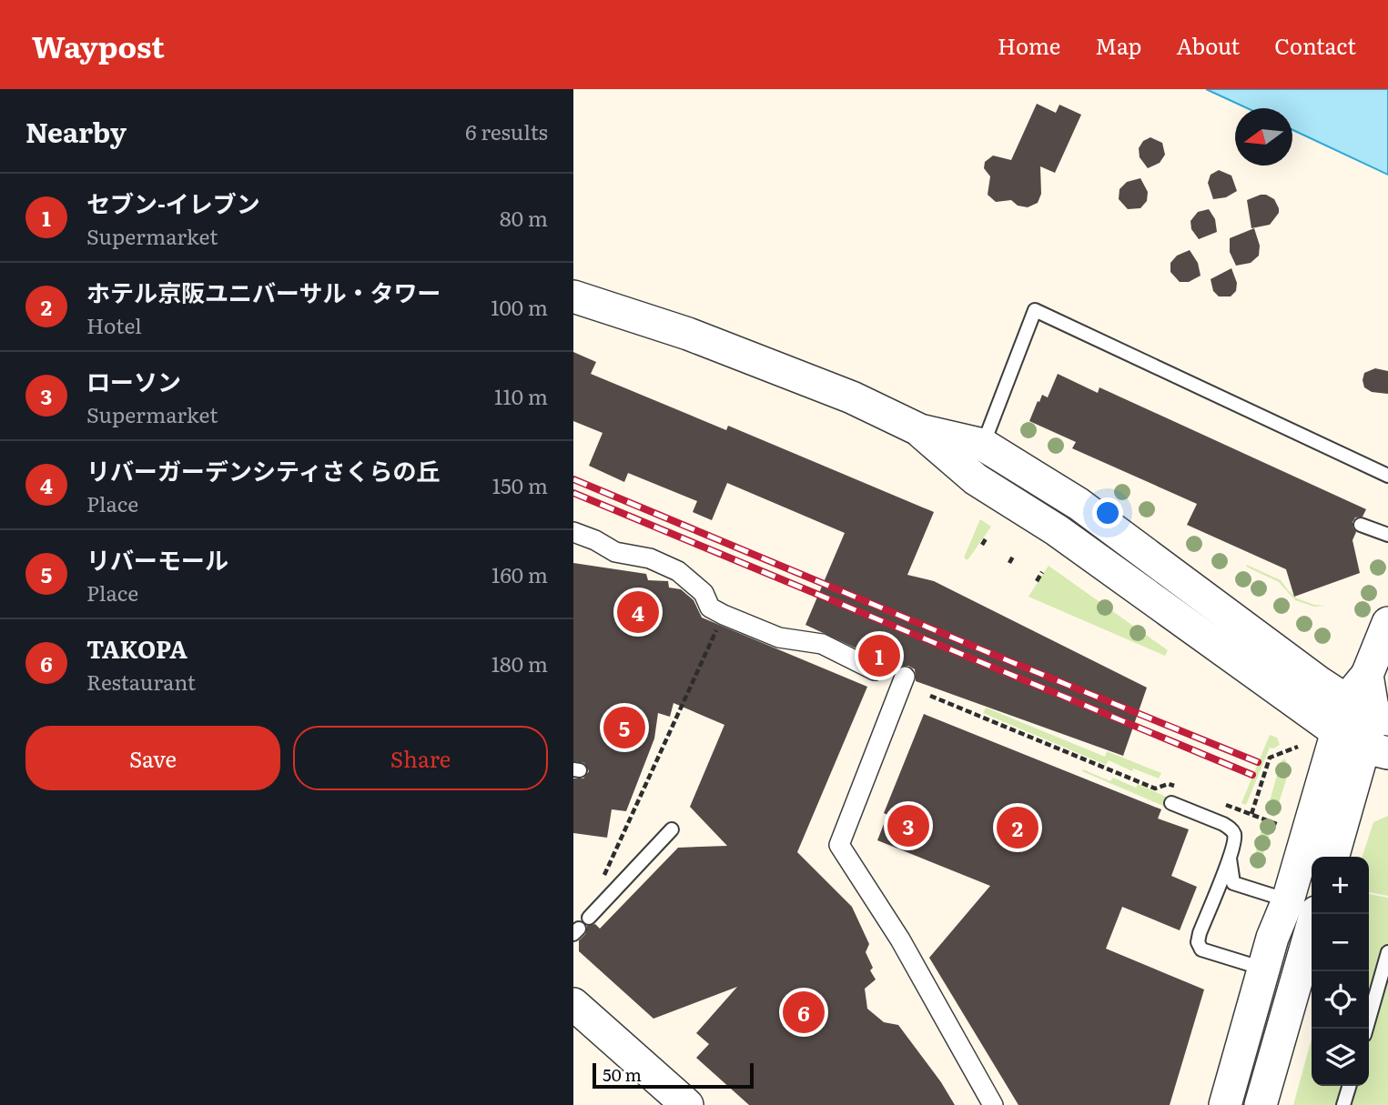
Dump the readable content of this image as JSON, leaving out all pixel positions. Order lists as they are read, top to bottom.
{
  "scale_bar": "50 m",
  "north": "left",
  "page": {
    "header": "Waypost",
    "nav": [
      "Home",
      "Map",
      "About",
      "Contact"
    ],
    "heading": ["Nearby", "6 results"],
    "list": [
      {
        "mark": "1",
        "name": "セブン-イレブン",
        "note": "Supermarket",
        "value": "80 m"
      },
      {
        "mark": "2",
        "name": "ホテル京阪ユニバーサル・タワー",
        "note": "Hotel",
        "value": "100 m"
      },
      {
        "mark": "3",
        "name": "ローソン",
        "note": "Supermarket",
        "value": "110 m"
      },
      {
        "mark": "4",
        "name": "リバーガーデンシティさくらの丘",
        "note": "Place",
        "value": "150 m"
      },
      {
        "mark": "5",
        "name": "リバーモール",
        "note": "Place",
        "value": "160 m"
      },
      {
        "mark": "6",
        "name": "TAKOPA",
        "note": "Restaurant",
        "value": "180 m"
      }
    ],
    "pins": [
      "4",
      "1",
      "5",
      "3",
      "2",
      "6"
    ],
    "buttons": ["Save", "Share"],
    "map_buttons": ["+", "−"],
    "scale": "50 m"
  }
}
